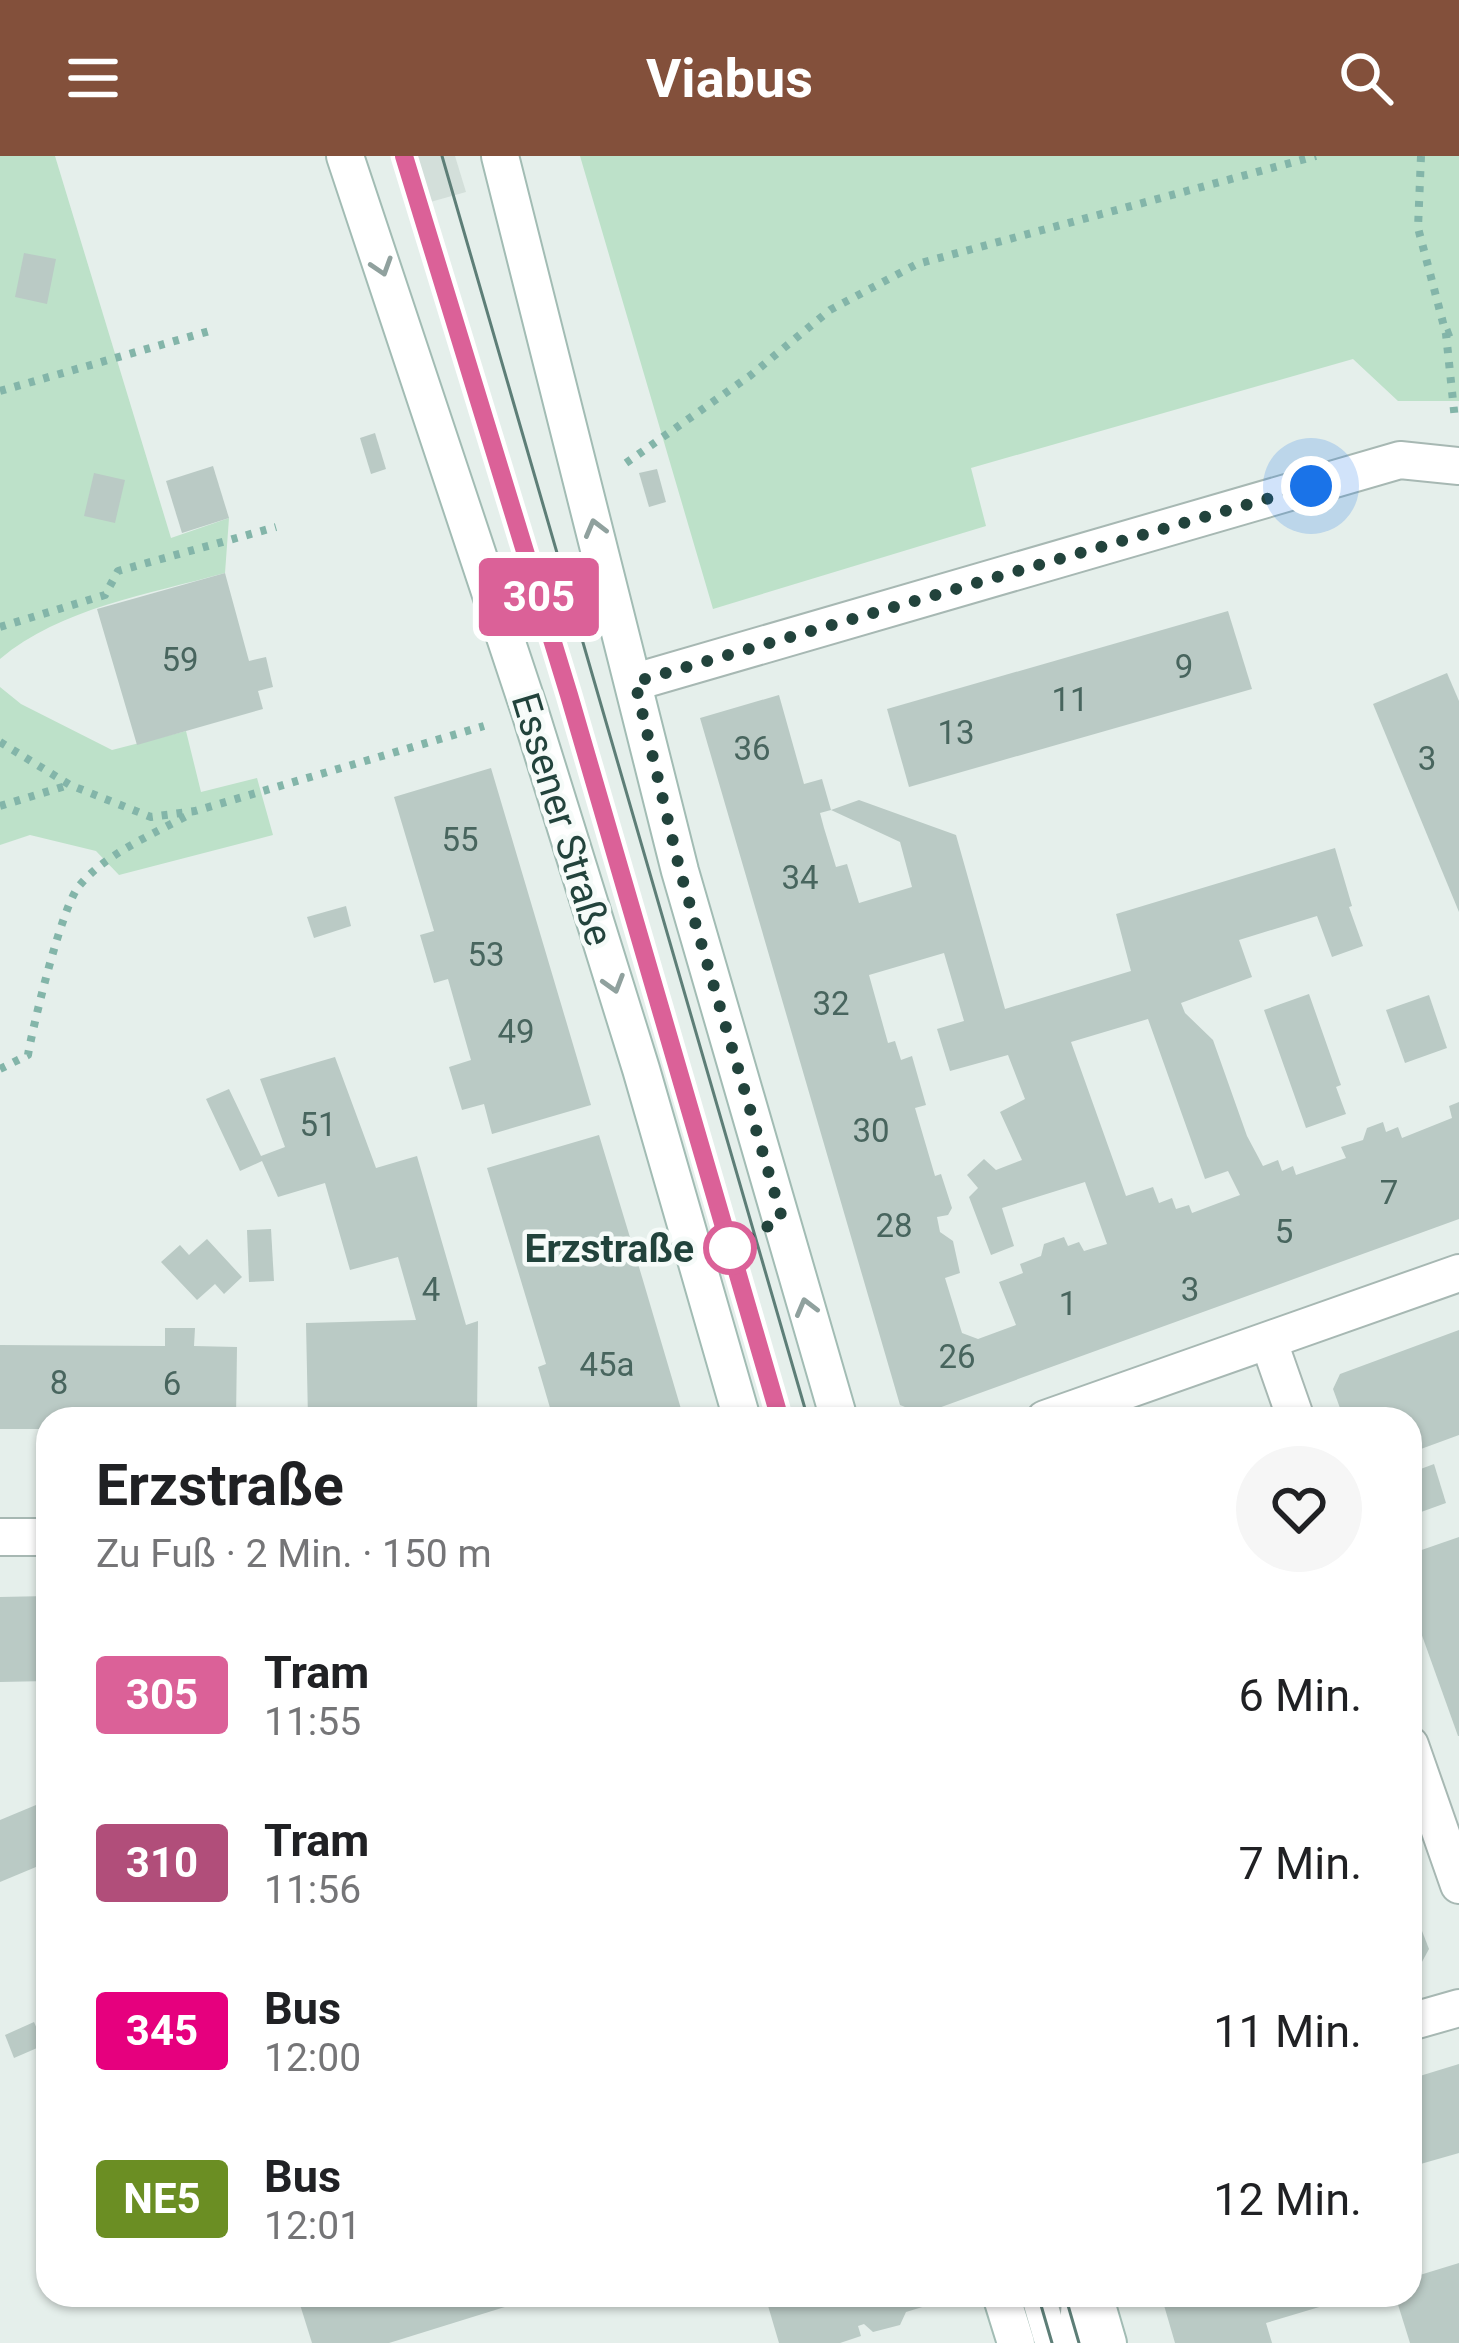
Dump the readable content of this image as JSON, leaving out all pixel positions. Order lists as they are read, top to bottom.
{
  "streets": {
    "main road": ["Essener Straße"]
  },
  "places": ["Erzstraße"],
  "lines": ["tram line 305"],
  "house_numbers": [
    "59",
    "9",
    "11",
    "13",
    "36",
    "3",
    "55",
    "34",
    "53",
    "32",
    "49",
    "51",
    "30",
    "7",
    "28",
    "5",
    "4",
    "3",
    "1",
    "26",
    "45a",
    "8",
    "6"
  ],
  "page": {
    "header": "Viabus",
    "on_map": "305",
    "heading": ["Erzstraße", "Zu Fuß · 2 Min. · 150 m"],
    "list": [
      {
        "mark": "305",
        "name": "Tram",
        "note": "11:55",
        "value": "6 Min."
      },
      {
        "mark": "310",
        "name": "Tram",
        "note": "11:56",
        "value": "7 Min."
      },
      {
        "mark": "345",
        "name": "Bus",
        "note": "12:00",
        "value": "11 Min."
      },
      {
        "mark": "NE5",
        "name": "Bus",
        "note": "12:01",
        "value": "12 Min."
      }
    ]
  }
}
